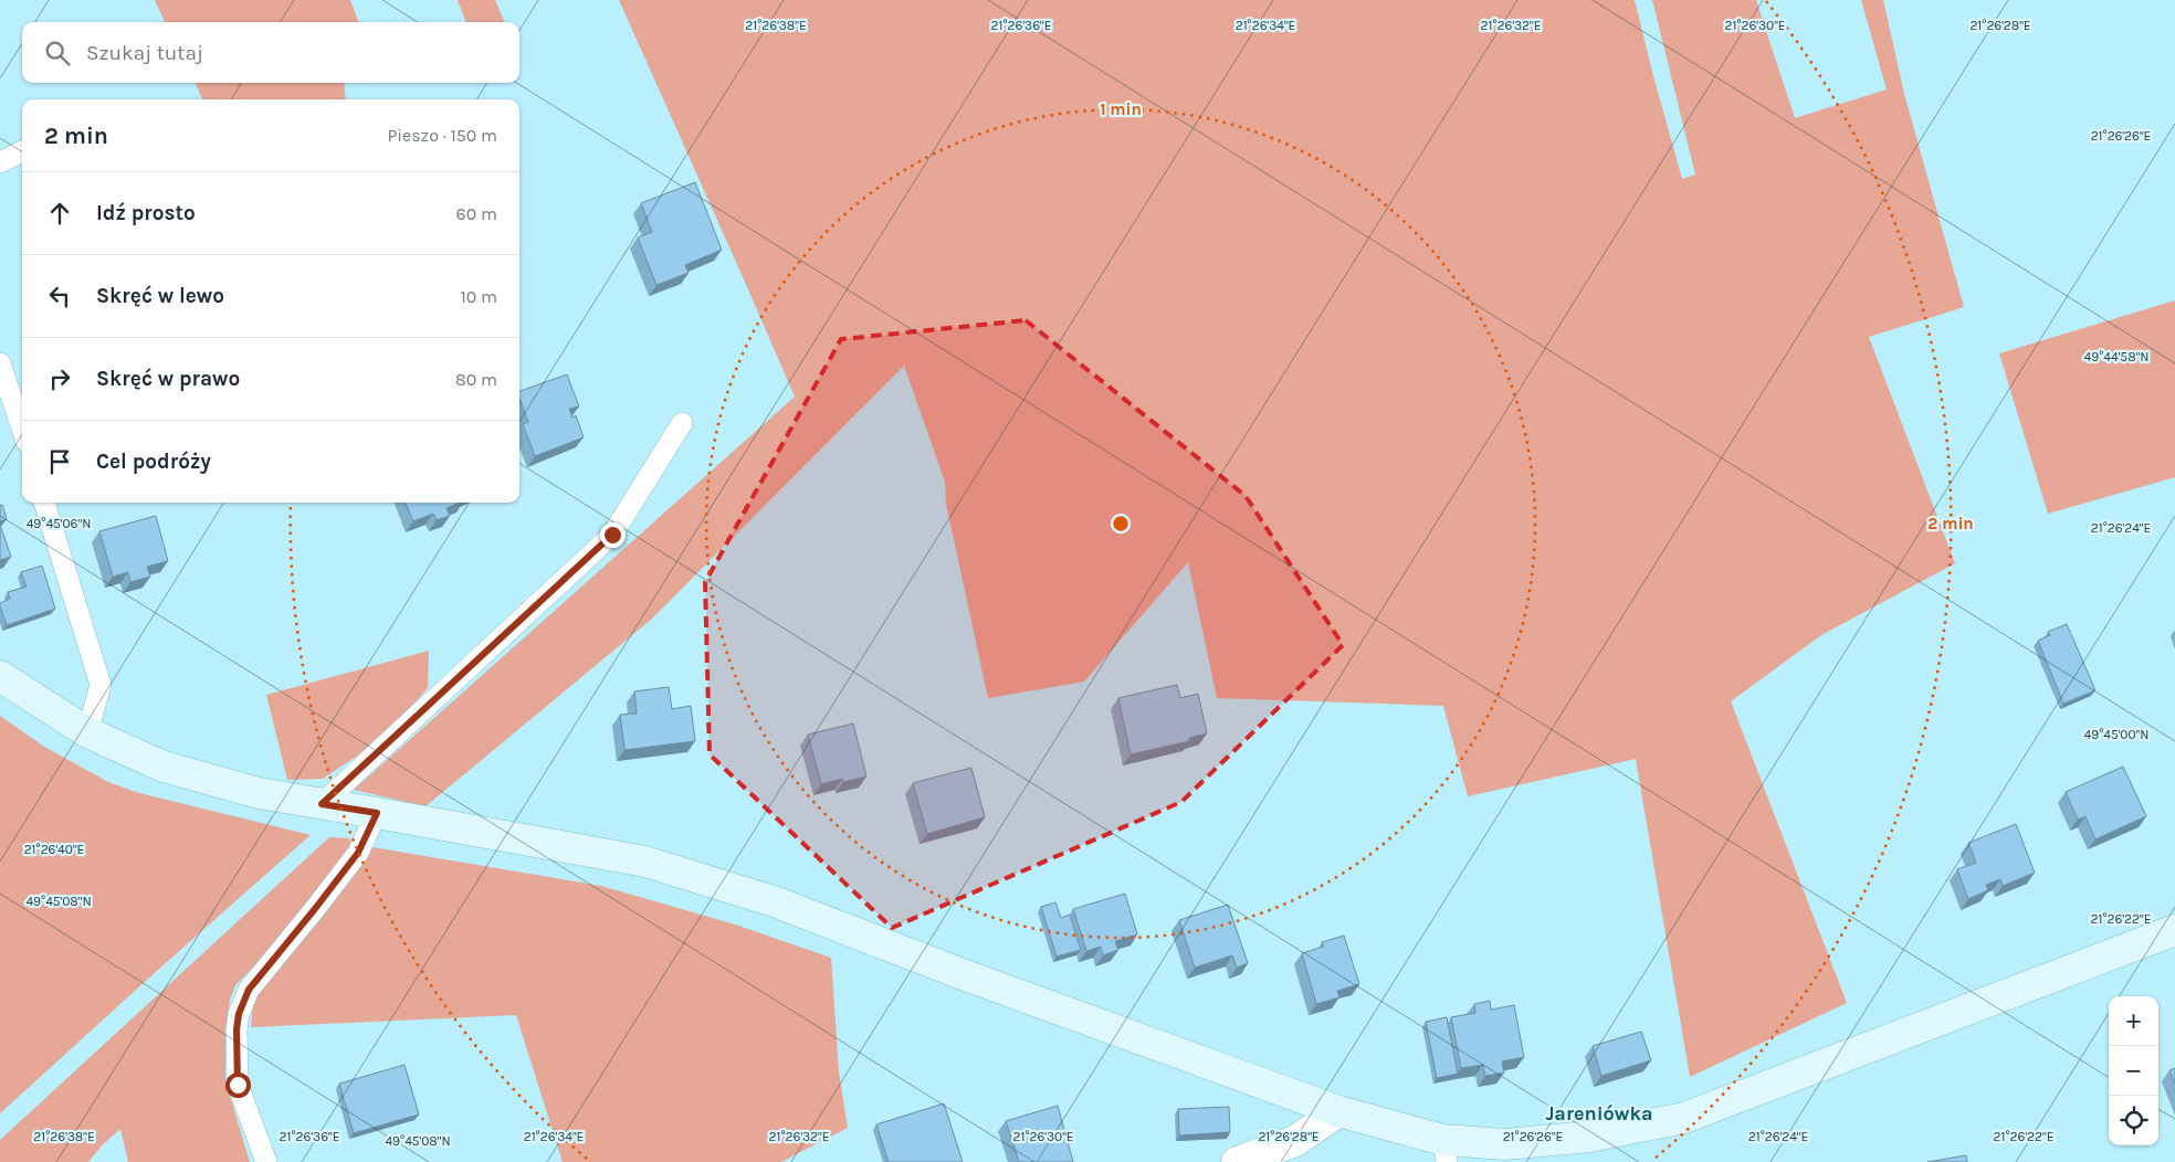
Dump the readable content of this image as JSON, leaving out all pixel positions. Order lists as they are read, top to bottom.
{
  "districts": ["Jareniówka"],
  "page": {
    "search": "Szukaj tutaj",
    "heading": ["2 min", "Pieszo · 150 m"],
    "list": [
      ["Idź prosto", "60 m"],
      ["Skręć w lewo", "10 m"],
      ["Skręć w prawo", "80 m"],
      "Cel podróży"
    ],
    "map_buttons": ["+", "−"]
  },
  "coordinates": [
    "21°26'38\"E",
    "21°26'36\"E",
    "21°26'34\"E",
    "21°26'32\"E",
    "21°26'30\"E",
    "21°26'28\"E",
    "21°26'26\"E",
    "49°44'58\"N",
    "49°45'06\"N",
    "21°26'24\"E",
    "49°45'00\"N",
    "21°26'40\"E",
    "49°45'08\"N",
    "21°26'22\"E"
  ],
  "rings": ["1 min", "2 min"]
}
